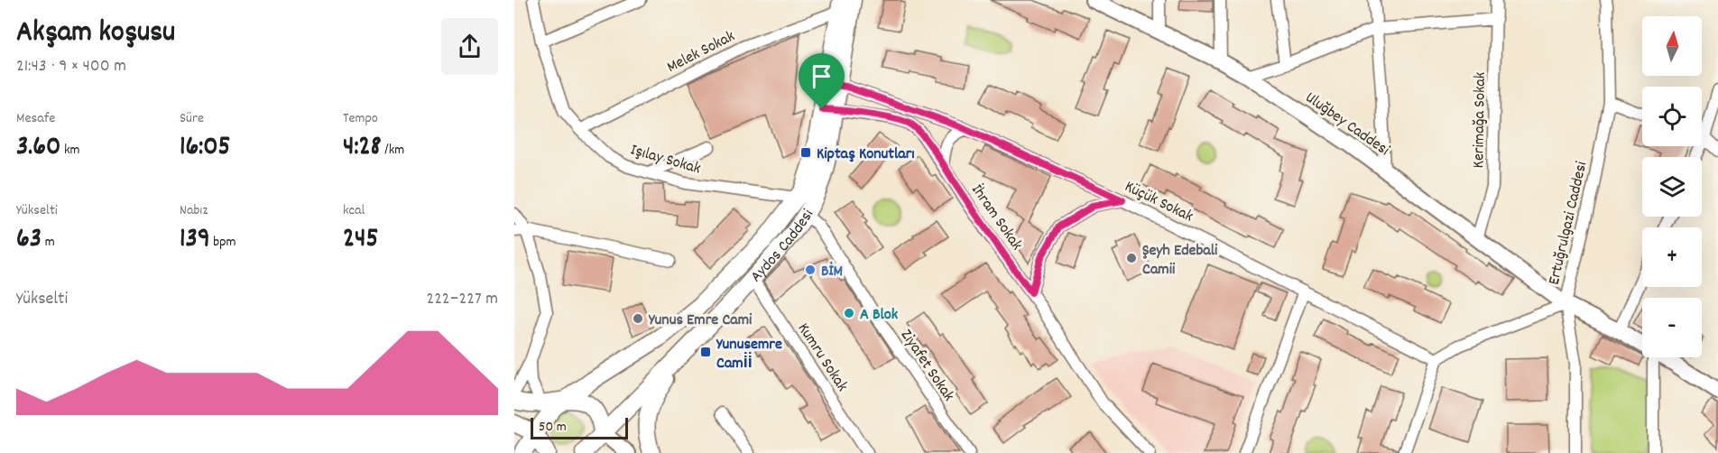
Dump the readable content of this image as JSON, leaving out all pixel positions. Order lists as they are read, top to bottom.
{
  "streets": {
    "main road": ["Aydos Caddesi"],
    "street": [
      "Melek Sokak",
      "Kerimağa Sokak",
      "Uluğbey Caddesi",
      "Işılay Sokak",
      "Küçük Sokak",
      "İhram Sokak",
      "Ertuğrulgazi Caddesi",
      "Kumru Sokak",
      "Ziyafet Sokak"
    ]
  },
  "crossings": [
    ["Melek Sokak", "Işılay Sokak"],
    ["Melek Sokak", "Aydos Caddesi"],
    ["Kerimağa Sokak", "Uluğbey Caddesi"],
    ["Uluğbey Caddesi", "Ertuğrulgazi Caddesi"],
    ["Işılay Sokak", "Aydos Caddesi"],
    ["Küçük Sokak", "Aydos Caddesi"],
    ["İhram Sokak", "Aydos Caddesi"],
    ["Aydos Caddesi", "Kumru Sokak"],
    ["Aydos Caddesi", "Ziyafet Sokak"]
  ],
  "places": {
    "transit": ["Kiptaş Konutları", "Yunusemre Cami̇i̇"],
    "other": [
      "Şeyh Edebali Camii",
      "BİM",
      "A Blok",
      "Yunus Emre Cami"
    ]
  },
  "scale_bar": "50 m",
  "north": "top",
  "page": {
    "heading": ["Akşam koşusu", "21:43 · 9 × 400 m"],
    "map_buttons": ["+", "−"],
    "stats": [
      ["Mesafe", "3.60 km"],
      ["Süre", "16:05"],
      ["Tempo", "4:28 /km"],
      ["Yükselti", "63 m"],
      ["Nabız", "139 bpm"],
      ["kcal", "245"]
    ],
    "chart": ["Yükselti", "222–227 m"],
    "scale": "50 m"
  }
}
